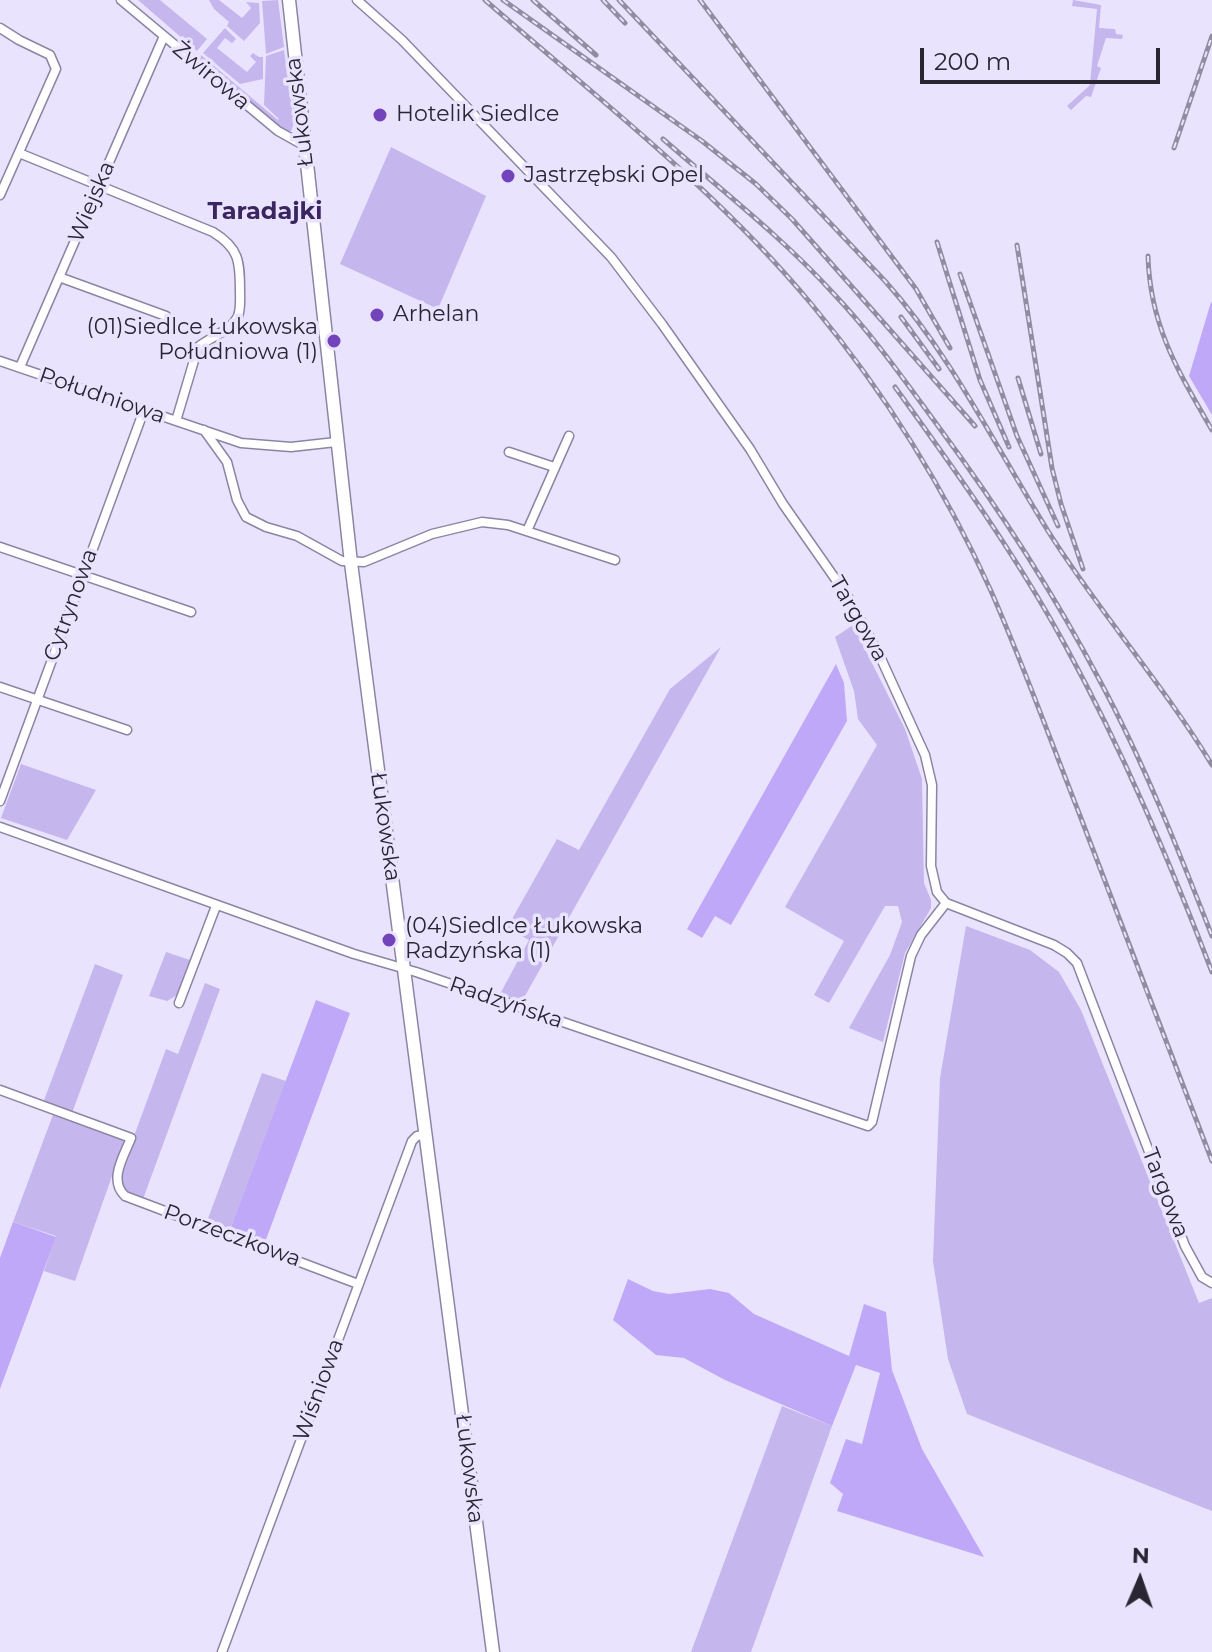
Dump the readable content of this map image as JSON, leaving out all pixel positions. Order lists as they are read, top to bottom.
{
  "streets": {
    "main road": ["Łukowska"],
    "street": [
      "Żwirowa",
      "Wiejska",
      "Południowa",
      "Cytrynowa",
      "Targowa",
      "Radzyńska",
      "Porzeczkowa",
      "Wiśniowa"
    ]
  },
  "crossings": [
    ["Żwirowa", "Łukowska"],
    ["Żwirowa", "Wiejska"],
    ["Łukowska", "Południowa"],
    ["Łukowska", "Radzyńska"],
    ["Łukowska", "Wiśniowa"],
    ["Wiejska", "Południowa"],
    ["Południowa", "Cytrynowa"],
    ["Targowa", "Radzyńska"],
    ["Porzeczkowa", "Wiśniowa"]
  ],
  "districts": ["Taradajki"],
  "places": [
    "Hotelik Siedlce",
    "Jastrzębski Opel",
    "Arhelan",
    "(01)Siedlce Łukowska Południowa (1)",
    "(04)Siedlce Łukowska Radzyńska (1)"
  ],
  "scale_bar": "200 m",
  "north": "top"
}
